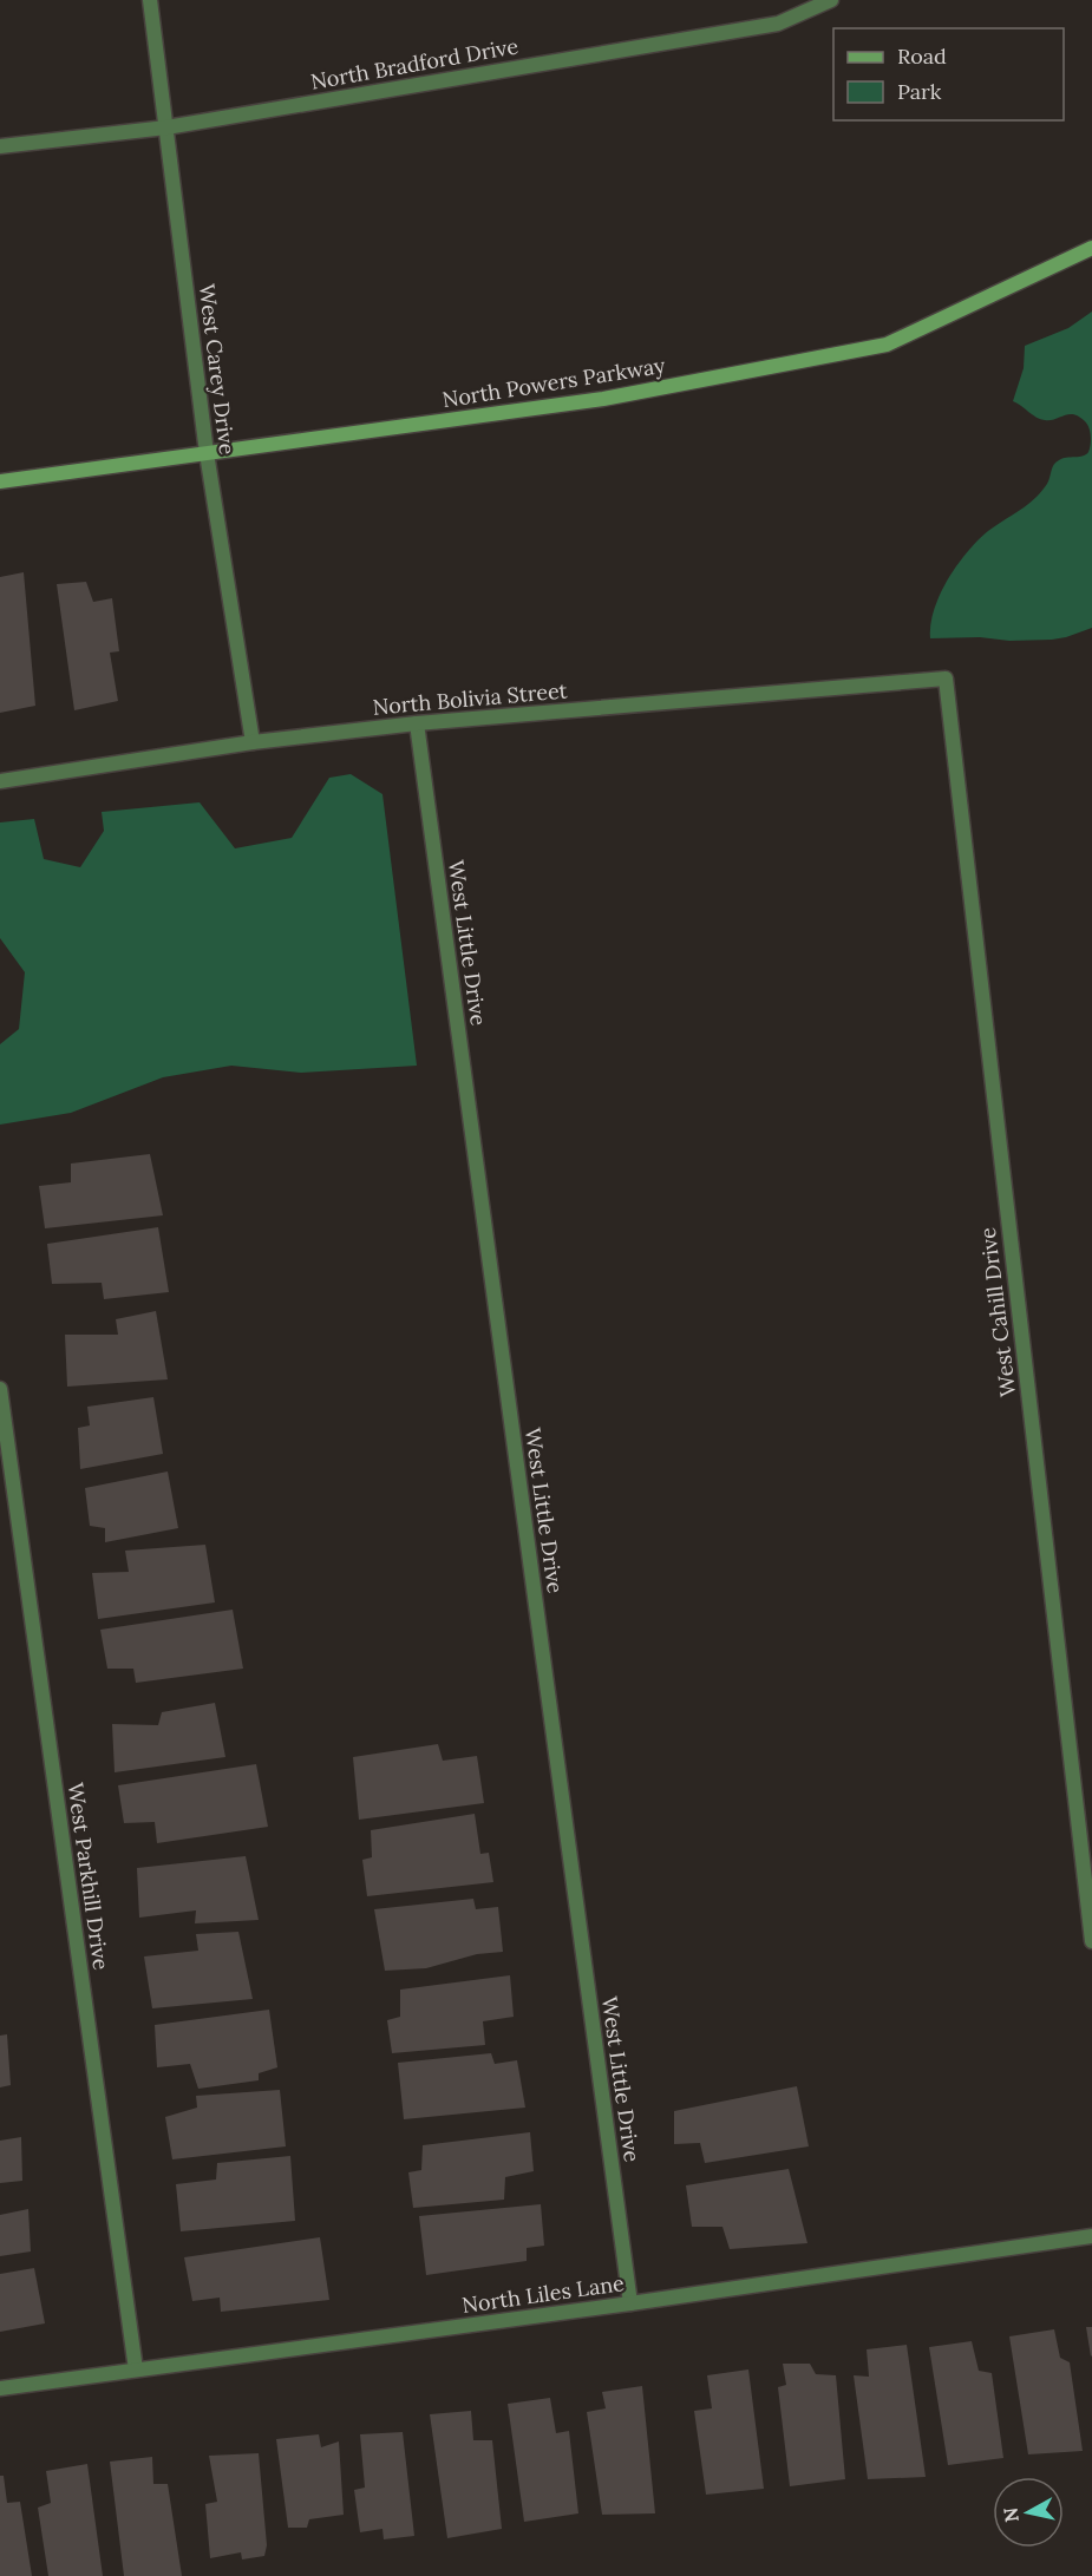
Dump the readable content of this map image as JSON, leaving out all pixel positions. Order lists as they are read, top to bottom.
{
  "streets": {
    "street": [
      "North Bradford Drive",
      "West Carey Drive",
      "North Powers Parkway",
      "North Bolivia Street",
      "West Little Drive",
      "West Cahill Drive",
      "West Parkhill Drive",
      "North Liles Lane"
    ]
  },
  "crossings": [
    ["North Bradford Drive", "West Carey Drive"],
    ["West Carey Drive", "North Powers Parkway"],
    ["West Carey Drive", "North Bolivia Street"],
    ["North Bolivia Street", "West Little Drive"],
    ["North Bolivia Street", "West Cahill Drive"],
    ["West Little Drive", "North Liles Lane"],
    ["West Parkhill Drive", "North Liles Lane"]
  ],
  "legend": ["Road", "Park"],
  "north": "left"
}
